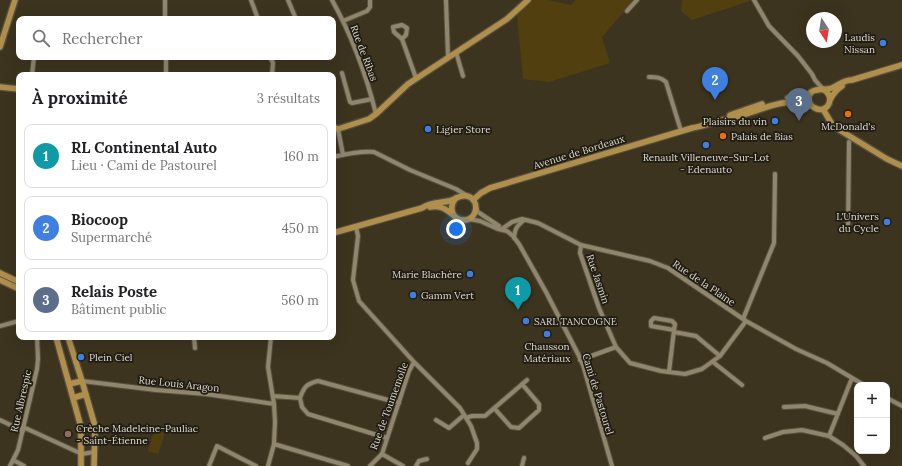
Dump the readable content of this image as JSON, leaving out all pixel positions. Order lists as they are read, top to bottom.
{
  "streets": {
    "main road": ["Avenue de Bordeaux"],
    "street": [
      "Rue de Ribas",
      "Rue Jasmin",
      "Rue de la Plaine",
      "Rue Louis Aragon",
      "Cami de Pastourel",
      "Rue Albrespic",
      "Rue de Toumemolle"
    ]
  },
  "crossings": [
    ["Avenue de Bordeaux", "Cami de Pastourel"],
    ["Rue Jasmin", "Rue de la Plaine"]
  ],
  "places": [
    "Laudis Nissan",
    "McDonald's",
    "Plaisirs du vin",
    "Ligier Store",
    "Palais de Bias",
    "Renault Villeneuve-Sur-Lot - Edenauto",
    "L'Univers du Cycle",
    "Marie Blachère",
    "Gamm Vert",
    "SARL TANCOGNE",
    "Chausson Matériaux",
    "Plein Ciel",
    "Crèche Madeleine-Pauliac - Saint-Étienne"
  ],
  "north": "bottom",
  "page": {
    "search": "Rechercher",
    "pins": ["2", "3", "1"],
    "heading": ["À proximité", "3 résultats"],
    "list": [
      {
        "mark": "1",
        "name": "RL Continental Auto",
        "note": "Lieu · Cami de Pastourel",
        "value": "160 m"
      },
      {
        "mark": "2",
        "name": "Biocoop",
        "note": "Supermarché",
        "value": "450 m"
      },
      {
        "mark": "3",
        "name": "Relais Poste",
        "note": "Bâtiment public",
        "value": "560 m"
      }
    ],
    "map_buttons": ["+", "−"]
  }
}
